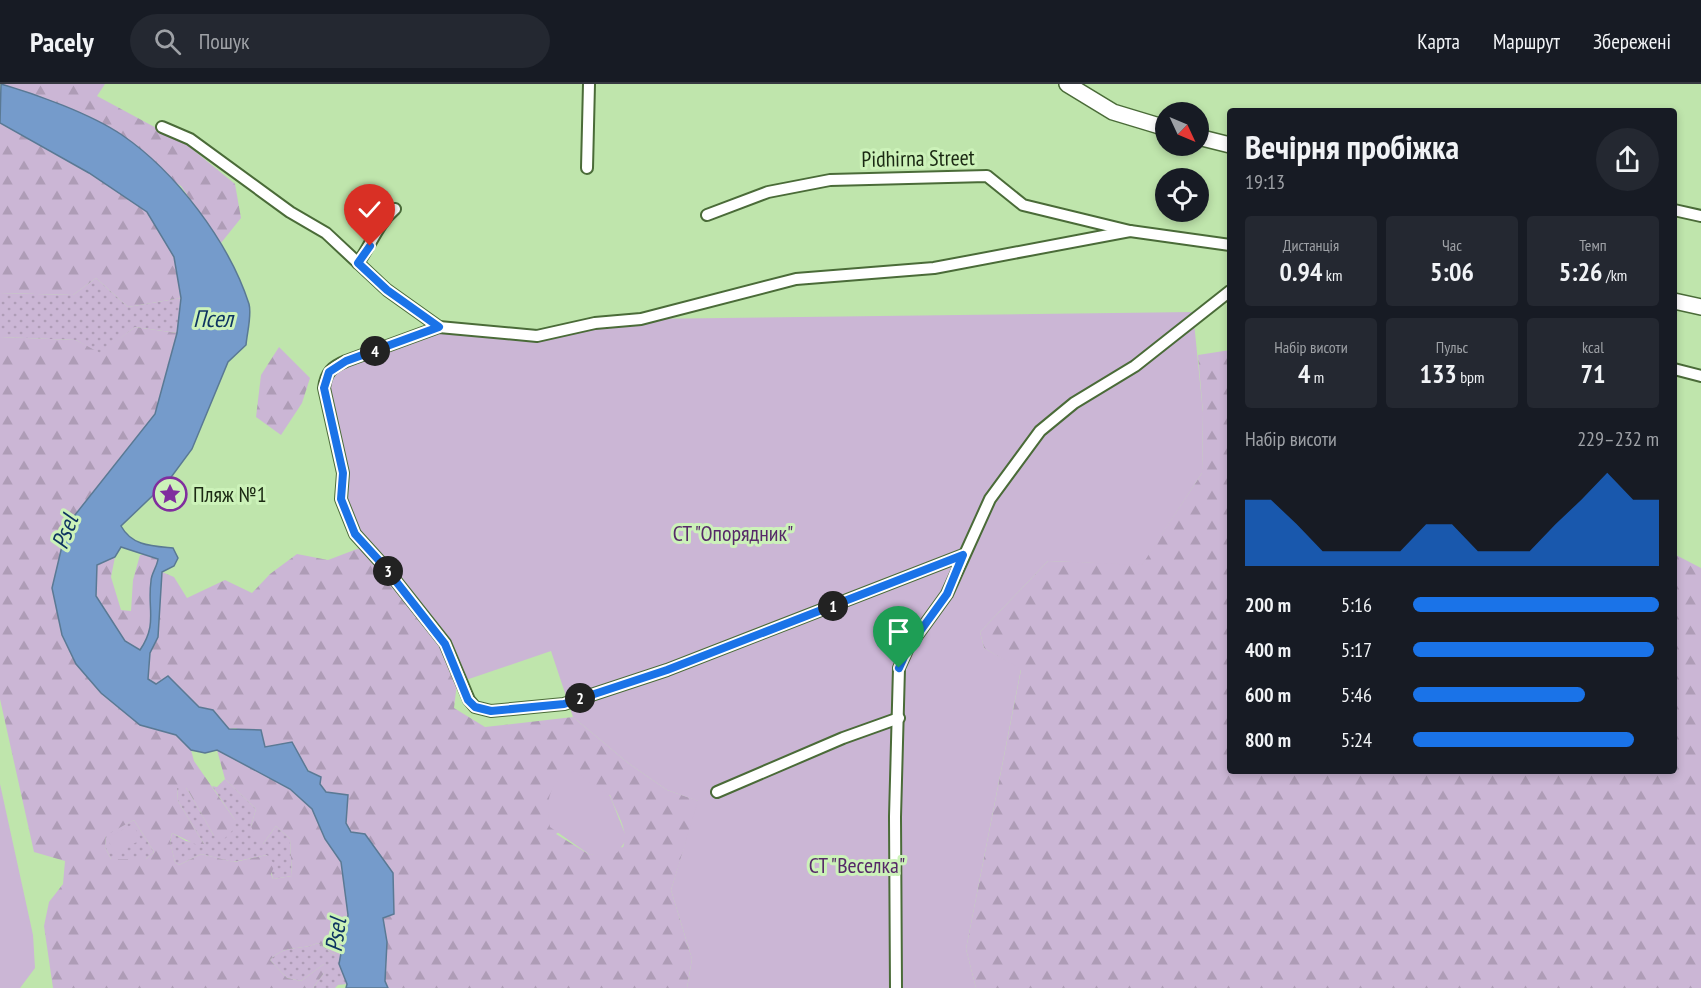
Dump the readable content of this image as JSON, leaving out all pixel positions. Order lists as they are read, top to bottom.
{
  "streets": {
    "street": ["Pidhirna Street"]
  },
  "water": ["Псел", "Psel"],
  "parks": ["СТ \"Опорядник\"", "СТ \"Веселка\""],
  "places": {
    "place": ["Пляж №1"]
  },
  "north": "bottom right",
  "page": {
    "header": "Pacely",
    "search": "Пошук",
    "nav": ["Карта", "Маршрут", "Збережені"],
    "heading": ["Вечірня пробіжка", "19:13"],
    "stats": [
      ["Дистанція", "0.94 km"],
      ["Час", "5:06"],
      ["Темп", "5:26 /km"],
      ["Набір висоти", "4 m"],
      ["Пульс", "133 bpm"],
      ["kcal", "71"]
    ],
    "pins": [
      "4",
      "3",
      "1",
      "2"
    ],
    "chart": ["Набір висоти", "229–232 m"],
    "list": [
      {
        "name": "200 m",
        "note": "5:16"
      },
      {
        "name": "400 m",
        "note": "5:17"
      },
      {
        "name": "600 m",
        "note": "5:46"
      },
      {
        "name": "800 m",
        "note": "5:24"
      }
    ]
  }
}
